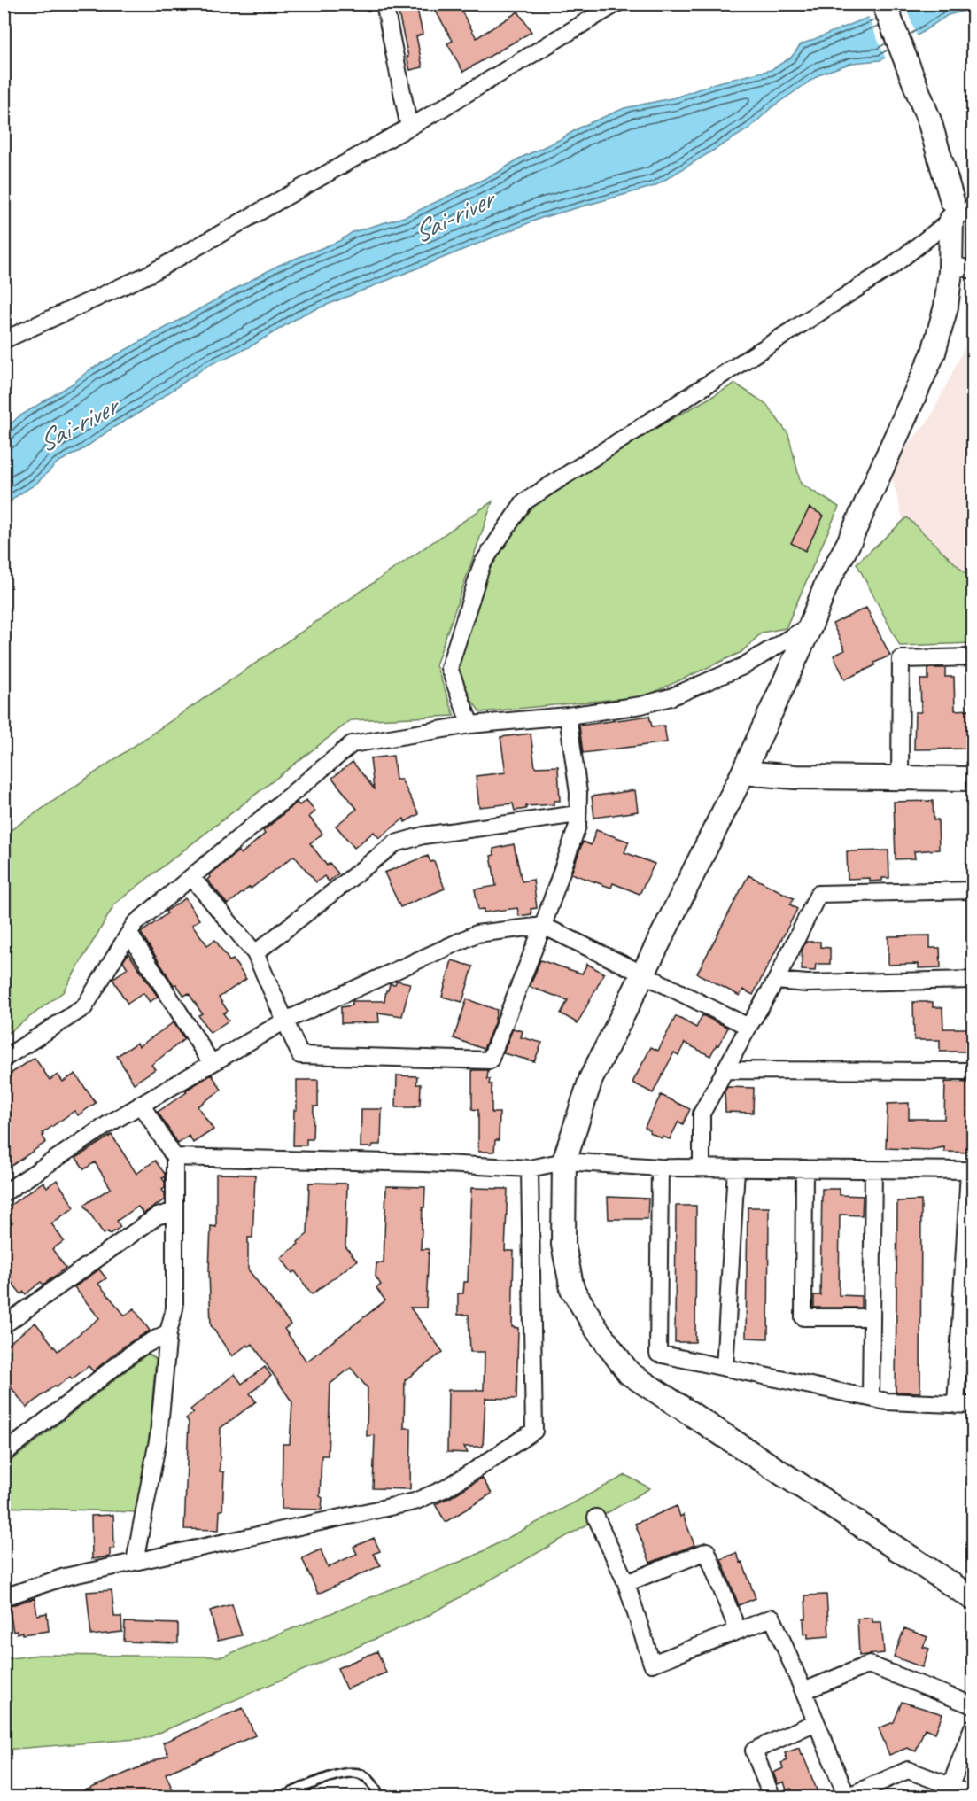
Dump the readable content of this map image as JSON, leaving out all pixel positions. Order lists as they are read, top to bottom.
{
  "water": ["Sai-river"]
}
